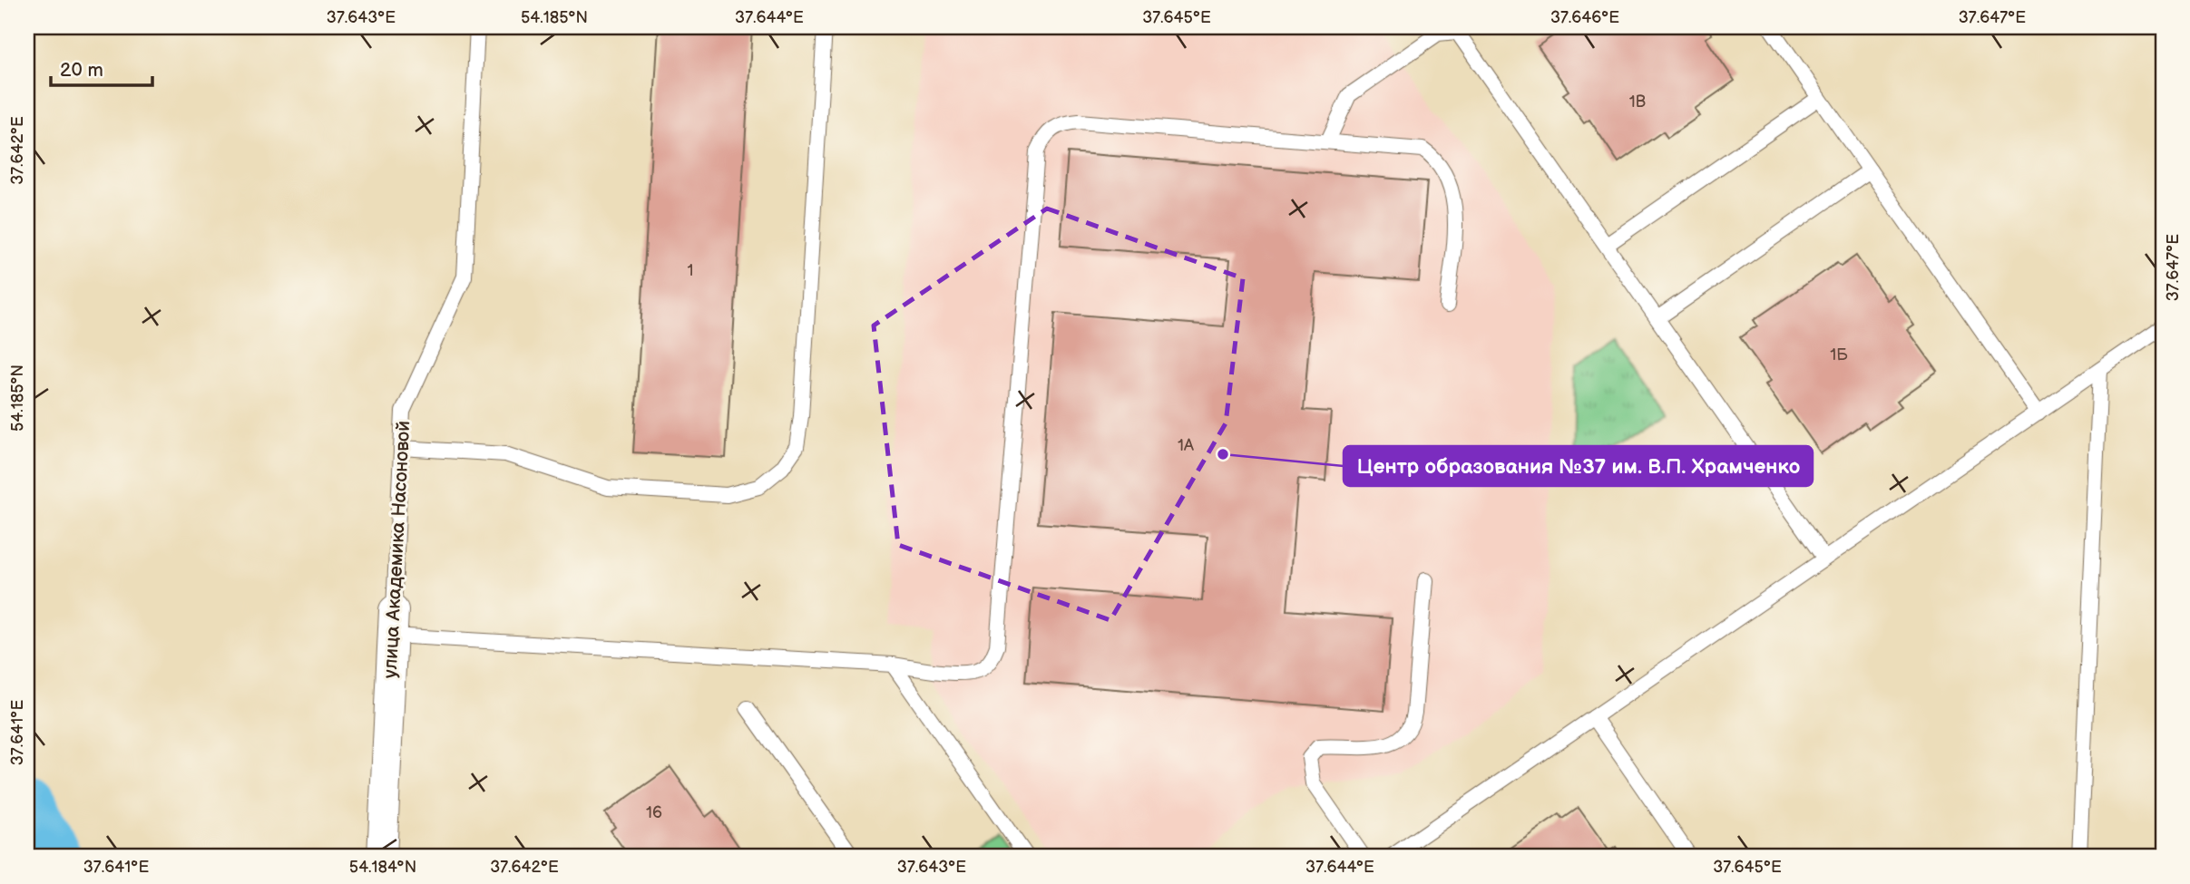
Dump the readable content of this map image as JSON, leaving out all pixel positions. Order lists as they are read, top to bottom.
{
  "streets": {
    "street": ["улица Академика Насоновой"]
  },
  "places": ["Центр образования №37 им. В.П. Храмченко"],
  "house_numbers": [
    "1В",
    "1",
    "1Б",
    "1А",
    "16"
  ],
  "scale_bar": "20 m",
  "coordinates": [
    "37.643°E",
    "54.185°N",
    "37.644°E",
    "37.645°E",
    "37.646°E",
    "37.647°E",
    "37.642°E",
    "37.641°E",
    "54.184°N"
  ]
}
